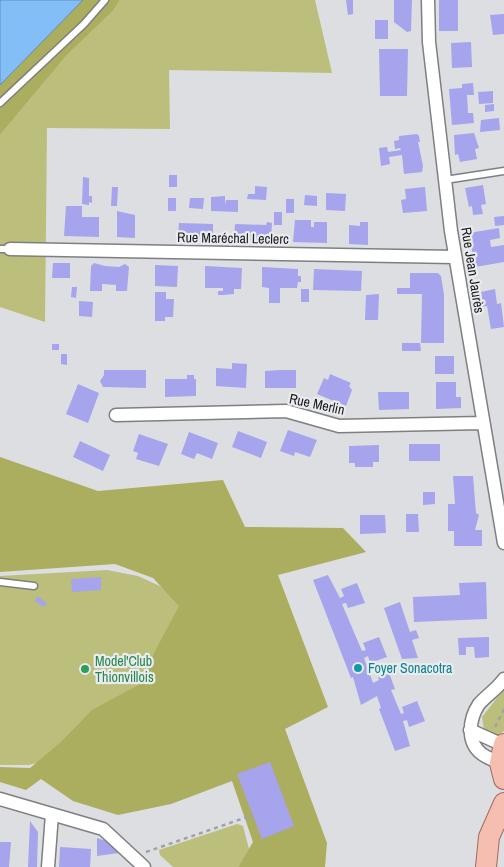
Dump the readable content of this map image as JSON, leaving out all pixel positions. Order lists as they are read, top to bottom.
{
  "streets": {
    "street": ["Rue Maréchal Leclerc", "Rue Jean Jaurès", "Rue Merlin"]
  },
  "crossings": [
    ["Rue Maréchal Leclerc", "Rue Jean Jaurès"],
    ["Rue Jean Jaurès", "Rue Merlin"]
  ],
  "places": ["Foyer Sonacotra", "Model'Club Thionvillois"]
}
